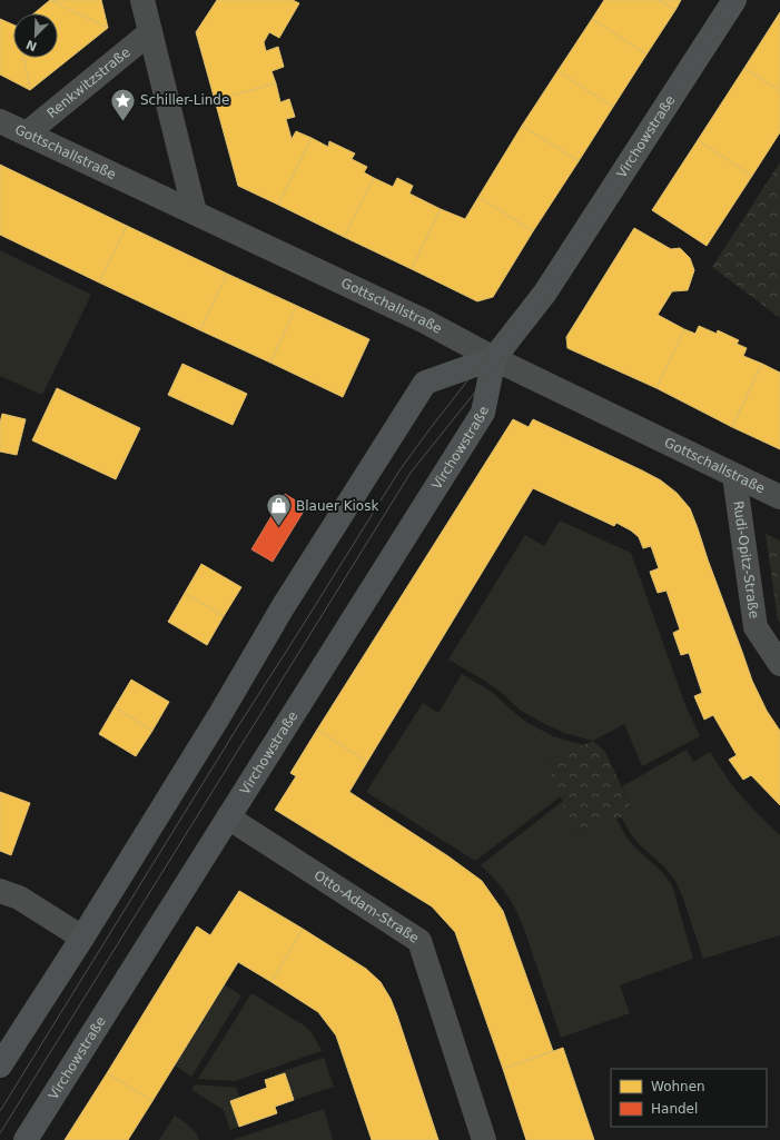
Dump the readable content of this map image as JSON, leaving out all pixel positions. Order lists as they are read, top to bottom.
{
  "streets": {
    "main road": ["Virchowstraße"],
    "street": [
      "Renkwitzstraße",
      "Gottschallstraße",
      "Rudi-Opitz-Straße",
      "Otto-Adam-Straße"
    ]
  },
  "crossings": [
    ["Renkwitzstraße", "Gottschallstraße"],
    ["Virchowstraße", "Gottschallstraße"],
    ["Virchowstraße", "Otto-Adam-Straße"],
    ["Gottschallstraße", "Rudi-Opitz-Straße"]
  ],
  "places": {
    "place": ["Schiller-Linde"],
    "shop": ["Blauer Kiosk"]
  },
  "legend": ["Wohnen", "Handel"],
  "north": "bottom left"
}
